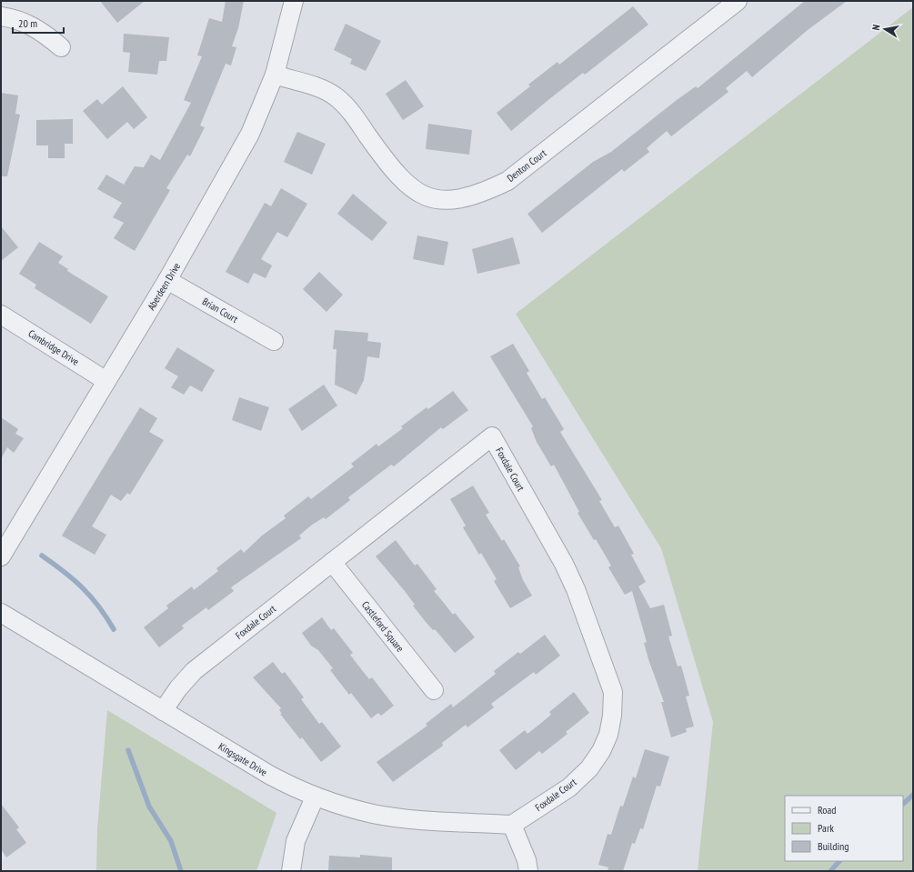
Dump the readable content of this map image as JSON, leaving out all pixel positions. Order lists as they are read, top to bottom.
{
  "streets": {
    "street": [
      "Denton Court",
      "Aberdeen Drive",
      "Brian Court",
      "Cambridge Drive",
      "Foxdale Court",
      "Castleford Square",
      "Kingsgate Drive"
    ]
  },
  "crossings": [
    ["Denton Court", "Aberdeen Drive"],
    ["Aberdeen Drive", "Brian Court"],
    ["Aberdeen Drive", "Cambridge Drive"],
    ["Foxdale Court", "Castleford Square"],
    ["Foxdale Court", "Kingsgate Drive"]
  ],
  "legend": ["Road", "Park", "Building"],
  "scale_bar": "20 m",
  "north": "left"
}
